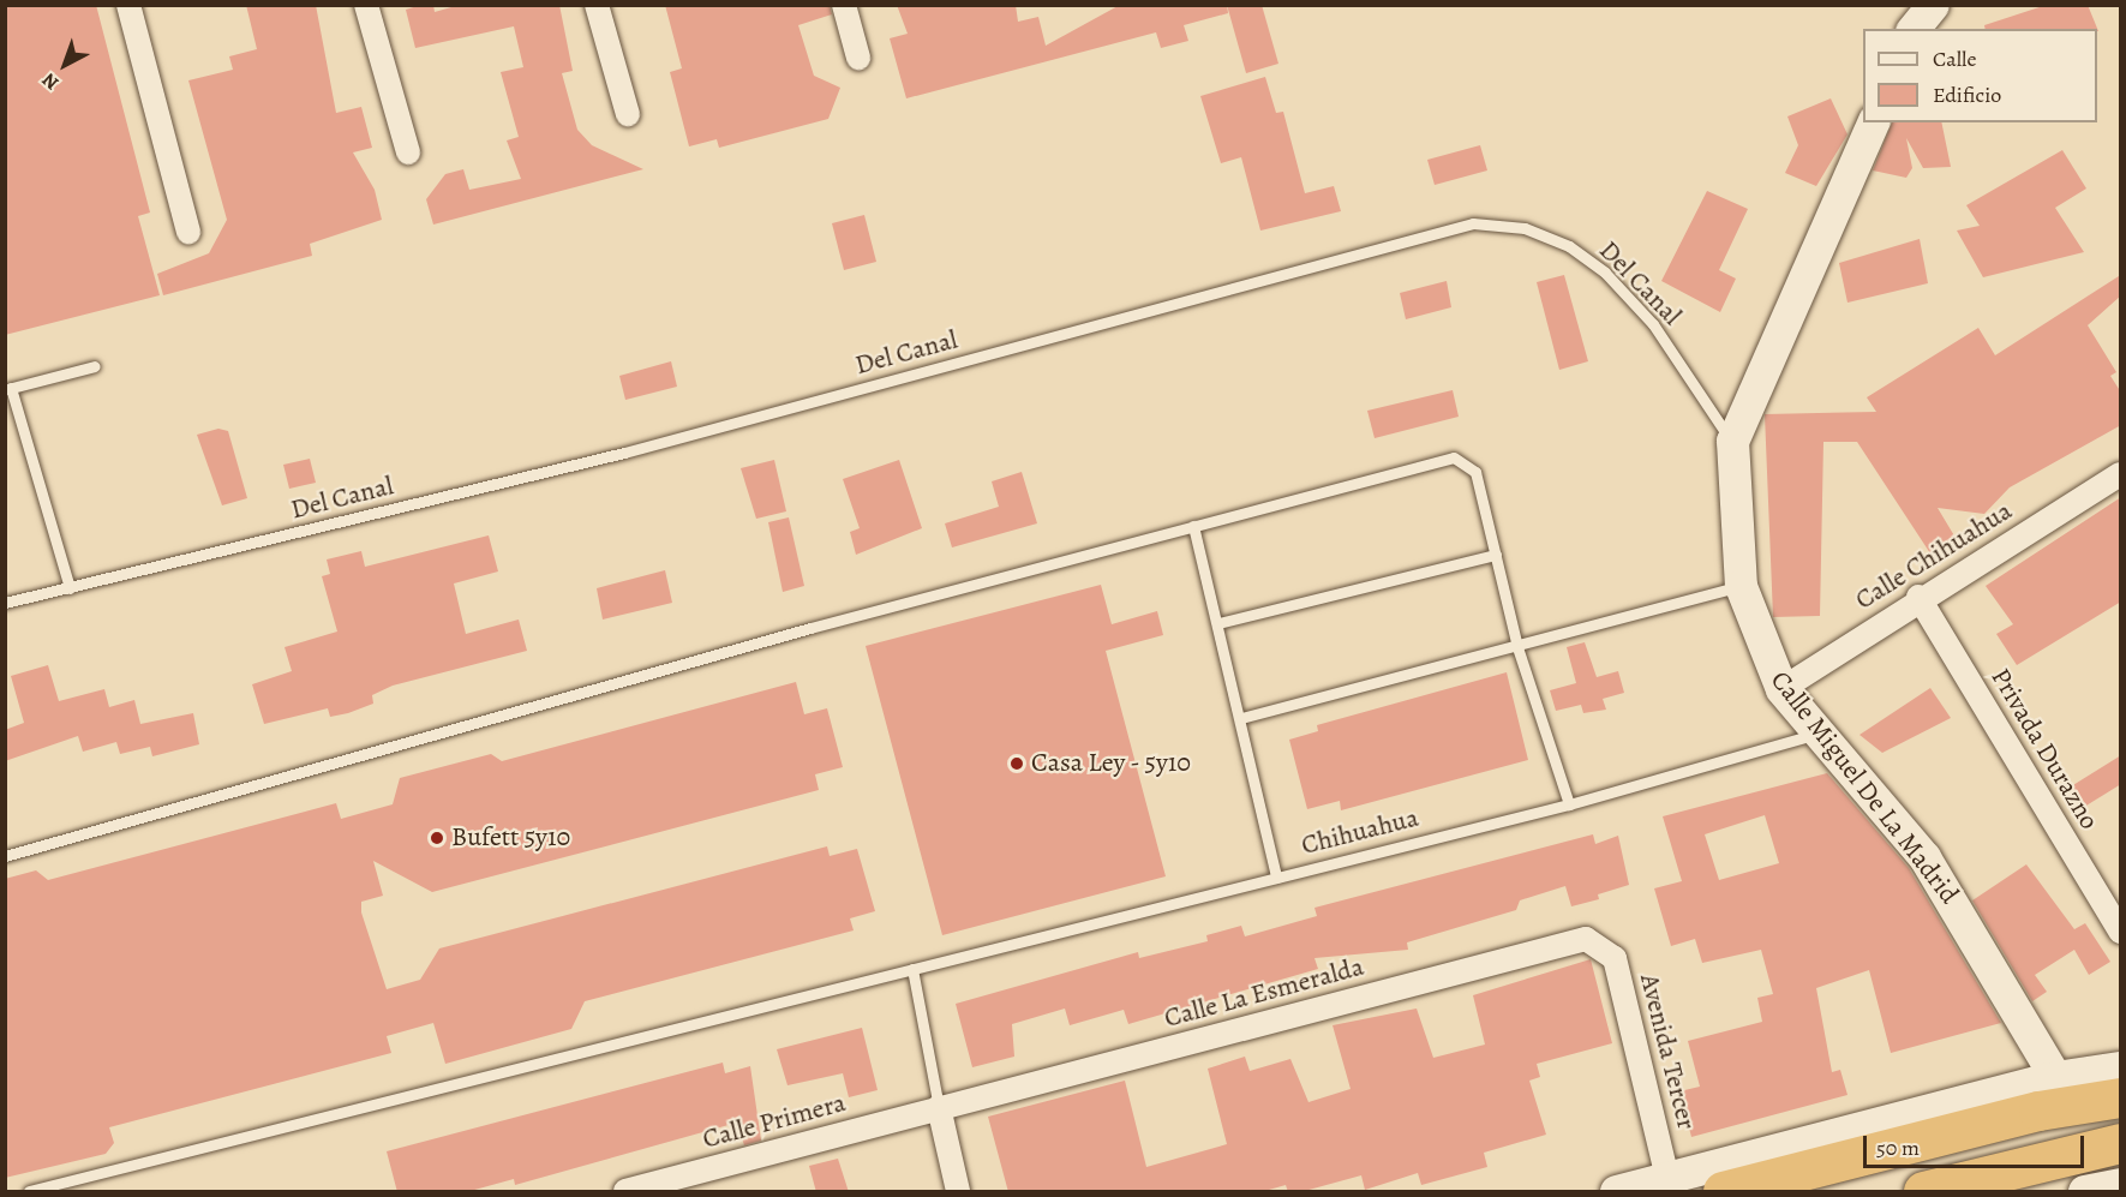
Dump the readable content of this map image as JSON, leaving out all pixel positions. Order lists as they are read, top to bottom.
{
  "streets": {
    "street": [
      "Calle Chihuahua",
      "Privada Durazno",
      "Calle Miguel De La Madrid",
      "Calle La Esmeralda",
      "Avenida Tercer",
      "Calle Primera"
    ],
    "lane": ["Del Canal", "Chihuahua"]
  },
  "crossings": [
    ["Del Canal", "Calle Miguel De La Madrid"],
    ["Calle Chihuahua", "Privada Durazno"],
    ["Calle Chihuahua", "Calle Miguel De La Madrid"],
    ["Calle Miguel De La Madrid", "Chihuahua"],
    ["Calle La Esmeralda", "Avenida Tercer"],
    ["Calle La Esmeralda", "Calle Primera"]
  ],
  "places": ["Casa Ley - 5y10", "Bufett 5y10"],
  "legend": ["Calle", "Edificio"],
  "scale_bar": "50 m",
  "north": "bottom left"
}
